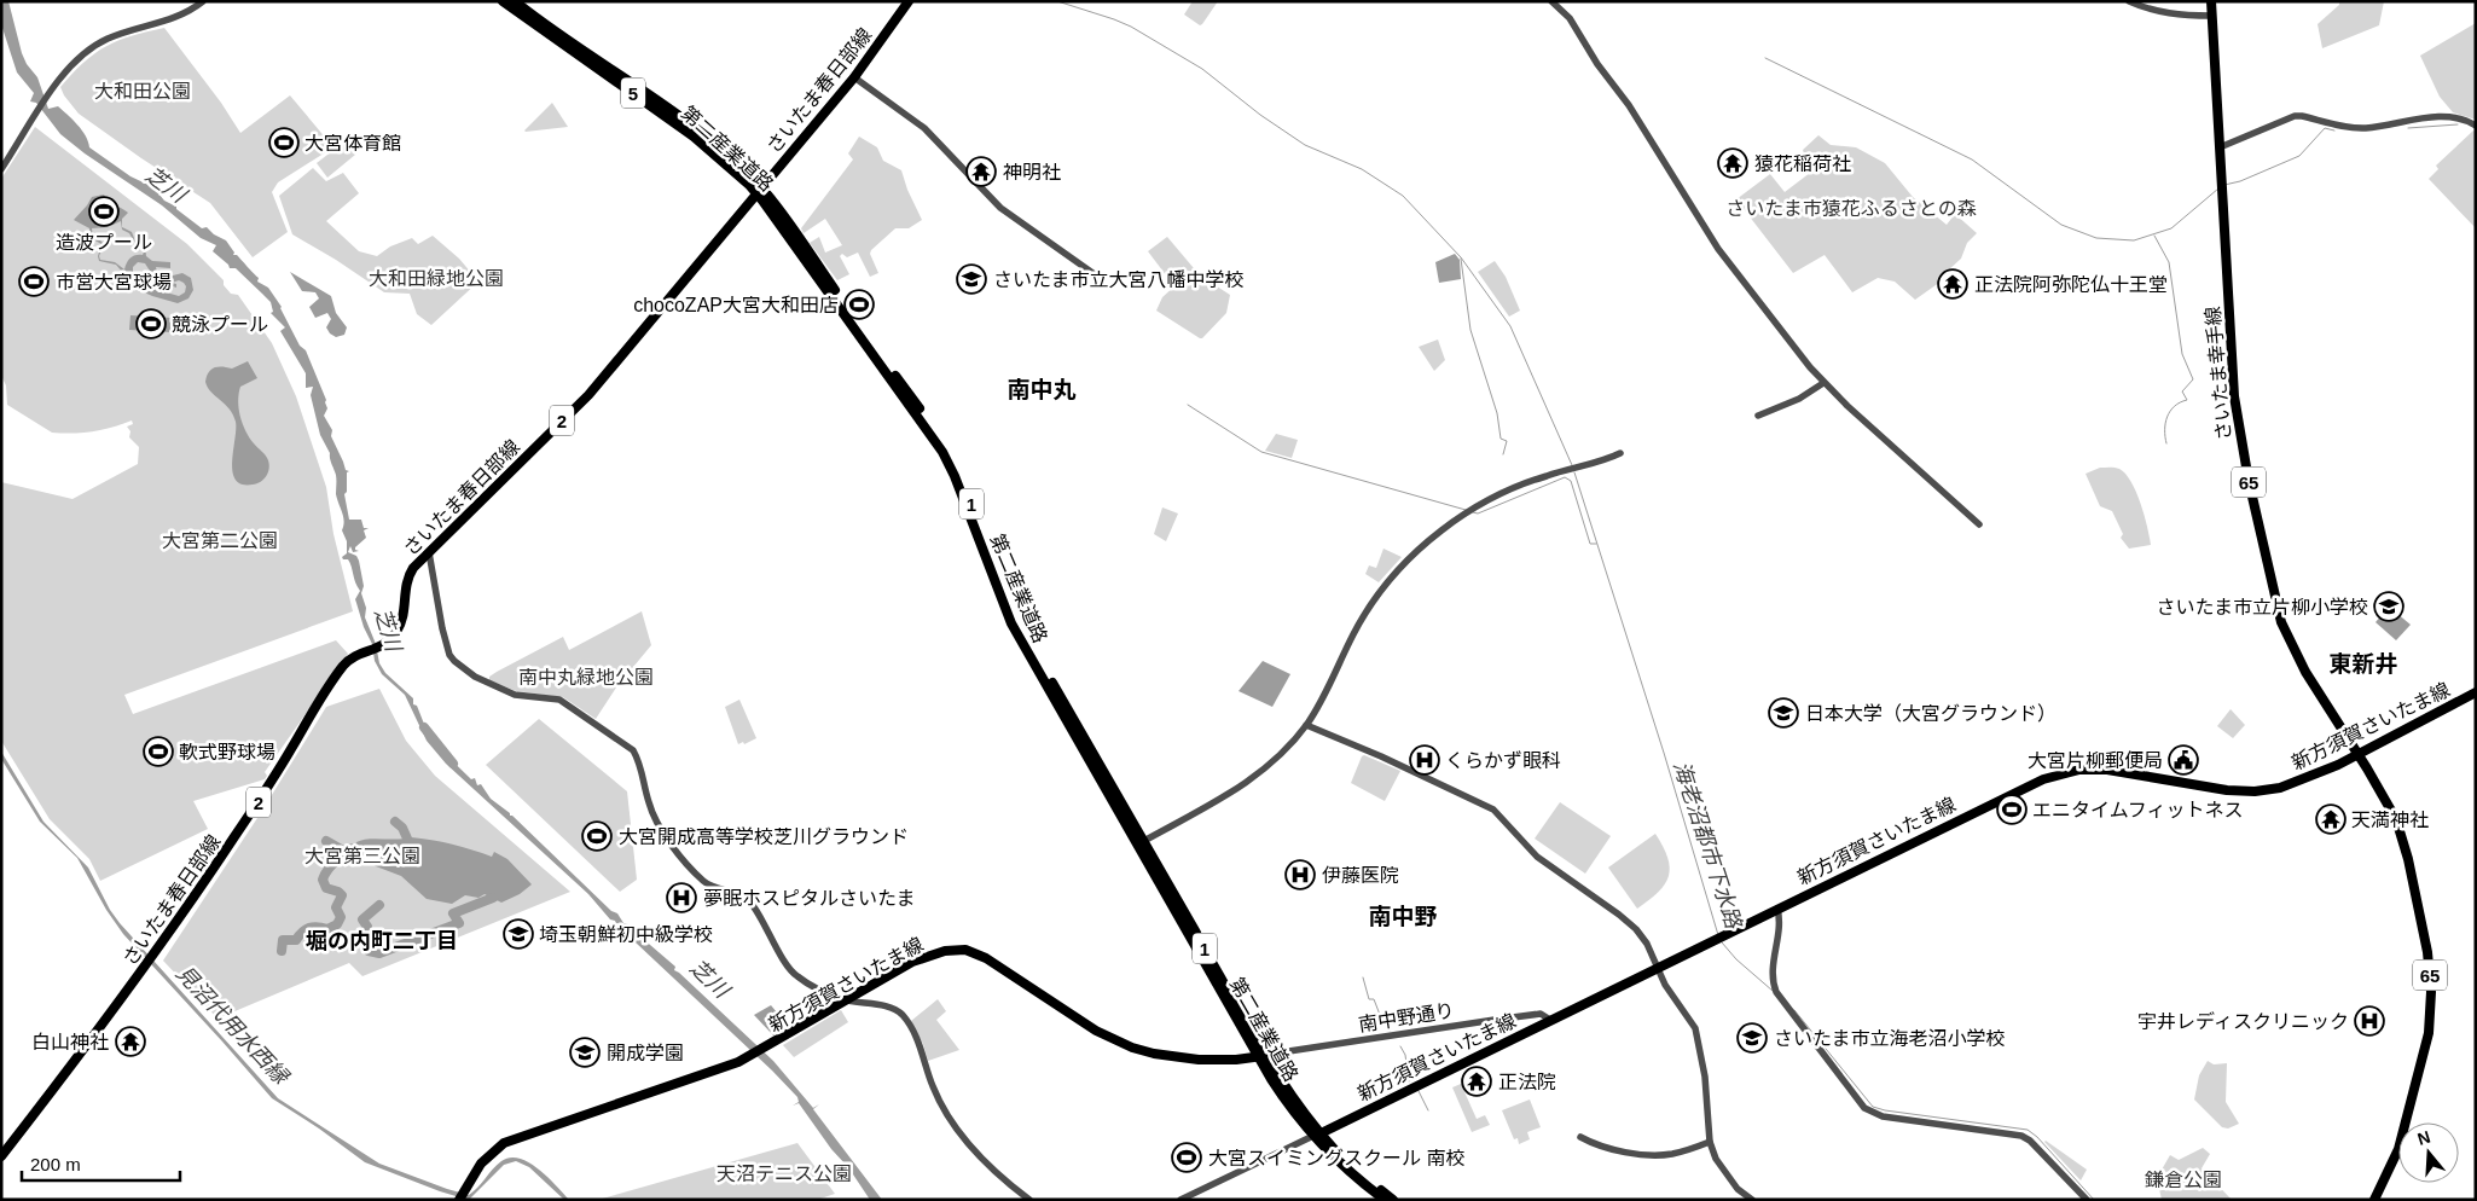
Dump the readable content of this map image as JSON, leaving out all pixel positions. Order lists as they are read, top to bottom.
{
  "streets": {
    "main road": [
      "さいたま春日部線",
      "5",
      "第二産業道路",
      "さいたま幸手線",
      "2",
      "65",
      "1",
      "新方須賀さいたま線"
    ],
    "street": ["南中野通り"]
  },
  "crossings": [
    ["さいたま春日部線", "第二産業道路"],
    ["第二産業道路", "新方須賀さいたま線"],
    ["第二産業道路", "南中野通り"],
    ["さいたま幸手線", "新方須賀さいたま線"],
    ["新方須賀さいたま線", "南中野通り"]
  ],
  "districts": [
    "南中丸",
    "東新井",
    "南中野",
    "堀の内町二丁目"
  ],
  "water": ["芝川", "海老沼都市下水路", "見沼代用水西縁"],
  "parks": [
    "大和田公園",
    "さいたま市猿花ふるさとの森",
    "大和田緑地公園",
    "大宮第二公園",
    "南中丸緑地公園",
    "大宮第三公園",
    "天沼テニス公園",
    "鎌倉公園"
  ],
  "places": {
    "sports": [
      "大宮体育館",
      "造波プール",
      "市営大宮球場",
      "chocoZAP大宮大和田店",
      "競泳プール",
      "軟式野球場",
      "エニタイムフィットネス",
      "大宮開成高等学校芝川グラウンド",
      "大宮スイミングスクール 南校"
    ],
    "temple": [
      "猿花稲荷社",
      "神明社",
      "正法院阿弥陀仏十王堂",
      "天満神社",
      "白山神社",
      "正法院"
    ],
    "school or university": [
      "さいたま市立大宮八幡中学校",
      "さいたま市立片柳小学校",
      "日本大学（大宮グラウンド）",
      "埼玉朝鮮初中級学校",
      "さいたま市立海老沼小学校",
      "開成学園"
    ],
    "hospital": [
      "くらかず眼科",
      "伊藤医院",
      "夢眠ホスピタルさいたま",
      "宇井レディスクリニック"
    ],
    "public building": ["大宮片柳郵便局"]
  },
  "scale_bar": "200 m",
  "north": "top"
}
